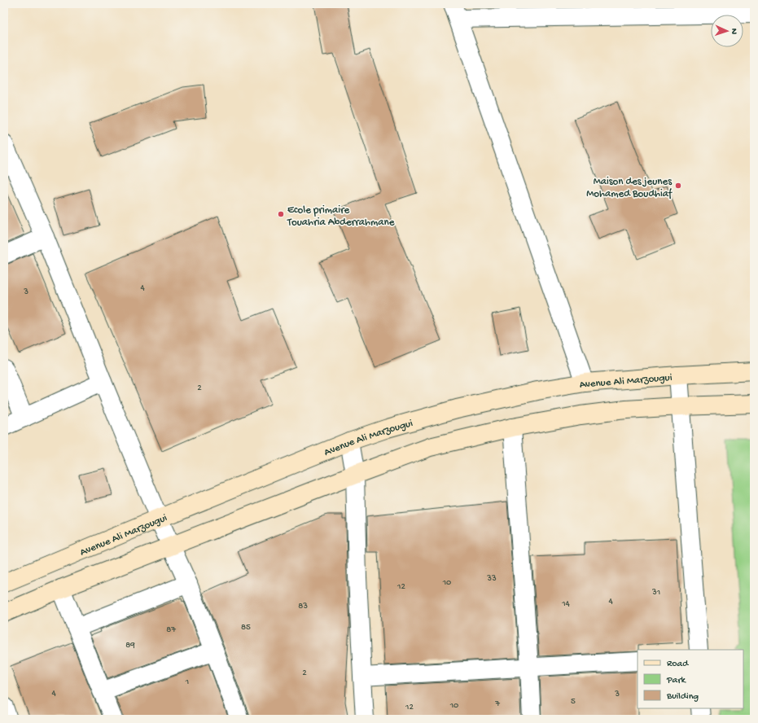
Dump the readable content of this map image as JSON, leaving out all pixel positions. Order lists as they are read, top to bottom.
{
  "streets": {
    "main road": ["Avenue Ali Marzougui"]
  },
  "places": ["Maison des jeunes Mohamed Boudhiaf", "Ecole primaire Touahria Abderrahmane"],
  "house_numbers": [
    "4",
    "3",
    "2",
    "33",
    "10",
    "12",
    "31",
    "4",
    "14",
    "83",
    "85",
    "87",
    "89",
    "2",
    "1",
    "4",
    "3",
    "5",
    "7",
    "10",
    "12"
  ],
  "legend": ["Road", "Park", "Building"],
  "north": "right"
}
